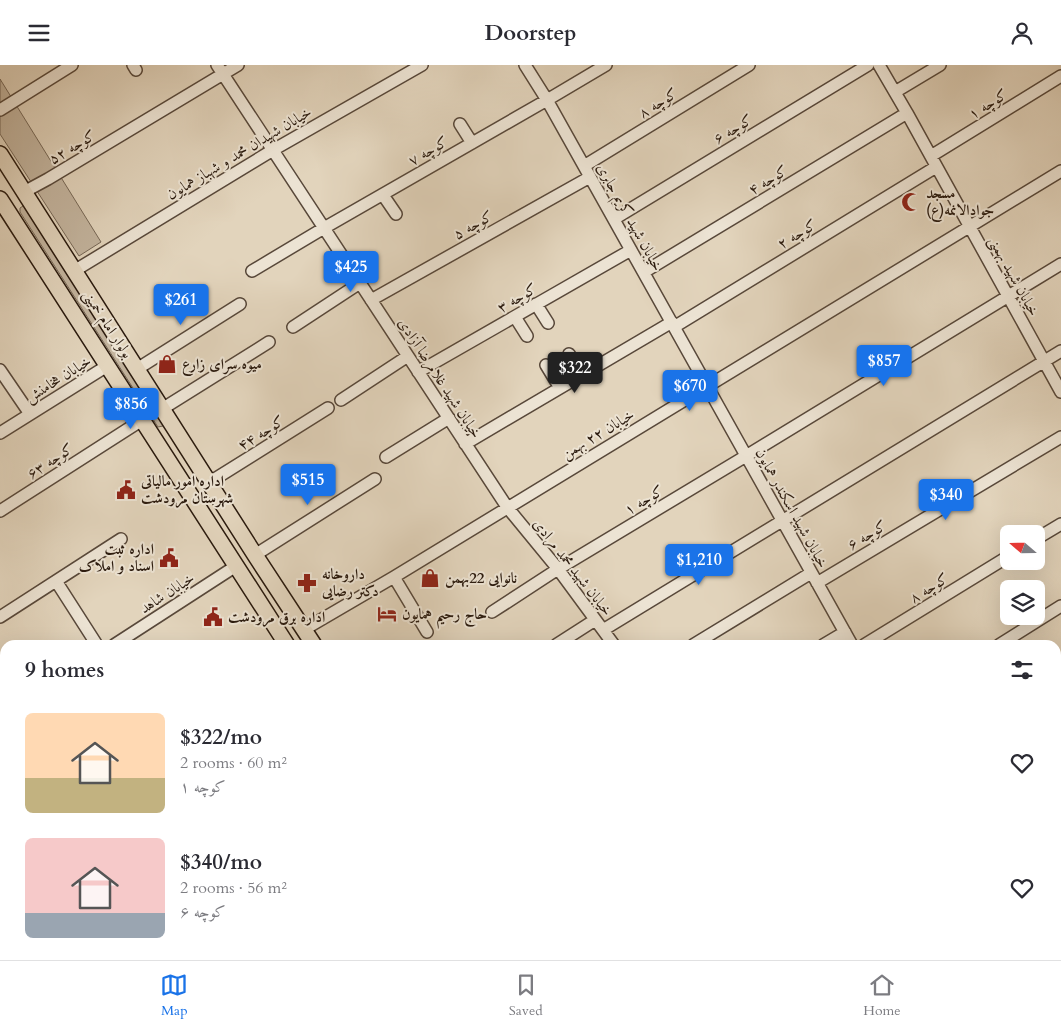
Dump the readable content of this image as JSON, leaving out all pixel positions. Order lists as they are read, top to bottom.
{
  "streets": {
    "main road": ["بولوار امام خمینی"],
    "street": [
      "کوچه ۸",
      "کوچه ۱",
      "کوچه ۶",
      "کوچه ۵۲",
      "کوچه ۷",
      "خیابان شهیدان محمد و شهباز همایون",
      "کوچه ۴",
      "خیابان شهید کریم جابری",
      "کوچه ۵",
      "کوچه ۲",
      "خیابان شهید بهمنی",
      "کوچه ۳",
      "خیابان شهید غلامرضا آزادی",
      "خیابان هخامنش",
      "کوچه ۴۴",
      "خیابان ۲۲ بهمن",
      "کوچه ۶۳",
      "خیابان شهید اسکندر همایون",
      "خیابان شهید محمد مرادی",
      "خیابان شاهد"
    ]
  },
  "crossings": [
    ["کوچه ۸", "خیابان شهید کریم جابری"],
    ["کوچه ۱", "خیابان شهید بهمنی"],
    ["کوچه ۱", "خیابان شهید اسکندر همایون"],
    ["کوچه ۱", "خیابان شهید محمد مرادی"],
    ["کوچه ۶", "خیابان شهید کریم جابری"],
    ["کوچه ۶", "خیابان شهید اسکندر همایون"],
    ["کوچه ۵۲", "بولوار امام خمینی"],
    ["کوچه ۵۲", "خیابان شهید غلامرضا آزادی"],
    ["کوچه ۷", "خیابان شهید کریم جابری"],
    ["کوچه ۷", "خیابان شهید غلامرضا آزادی"],
    ["خیابان شهیدان محمد و شهباز همایون", "بولوار امام خمینی"],
    ["خیابان شهیدان محمد و شهباز همایون", "خیابان شهید غلامرضا آزادی"],
    ["کوچه ۴", "خیابان شهید کریم جابری"],
    ["کوچه ۴", "خیابان شهید بهمنی"],
    ["خیابان شهید کریم جابری", "کوچه ۵"],
    ["خیابان شهید کریم جابری", "کوچه ۲"],
    ["خیابان شهید کریم جابری", "کوچه ۳"],
    ["خیابان شهید کریم جابری", "خیابان ۲۲ بهمن"],
    ["خیابان شهید کریم جابری", "خیابان شهید اسکندر همایون"],
    ["کوچه ۵", "خیابان شهید غلامرضا آزادی"],
    ["کوچه ۲", "خیابان شهید بهمنی"],
    ["خیابان شهید بهمنی", "خیابان ۲۲ بهمن"],
    ["کوچه ۳", "خیابان شهید غلامرضا آزادی"],
    ["بولوار امام خمینی", "خیابان هخامنش"],
    ["بولوار امام خمینی", "کوچه ۴۴"],
    ["بولوار امام خمینی", "خیابان ۲۲ بهمن"],
    ["بولوار امام خمینی", "کوچه ۶۳"],
    ["بولوار امام خمینی", "خیابان شاهد"],
    ["خیابان شهید غلامرضا آزادی", "خیابان ۲۲ بهمن"],
    ["خیابان شهید غلامرضا آزادی", "خیابان شهید محمد مرادی"],
    ["خیابان ۲۲ بهمن", "خیابان شهید اسکندر همایون"],
    ["خیابان ۲۲ بهمن", "خیابان شهید محمد مرادی"]
  ],
  "places": {
    "mosque": ["مسجد جوادالانمه(ع)"],
    "shop": ["میوه سرای زارع", "نانوایی 22بهمن"],
    "public building": ["اداره امور مالیاتی شهرستان مرودشت", "اداره ثبت اسناد و املاک", "اداره برق مرودشت"],
    "pharmacy": ["داروخانه دکتر رضایی"],
    "hotel": ["حاج رحیم همایون"]
  },
  "north": "left",
  "page": {
    "header": "Doorstep",
    "price": [
      "$425",
      "$261",
      "$857",
      "$322",
      "$670",
      "$856",
      "$515",
      "$340",
      "$1,210"
    ],
    "heading": "9 homes",
    "list": [
      {
        "name": "$322/mo",
        "note": "2 rooms · 60 m² · کوچه ۱"
      },
      {
        "name": "$340/mo",
        "note": "2 rooms · 56 m² · کوچه ۶"
      }
    ],
    "tabs": ["Map", "Saved", "Home"]
  }
}
